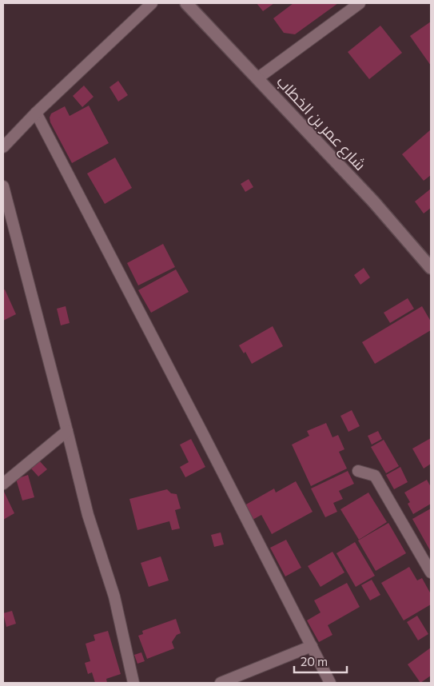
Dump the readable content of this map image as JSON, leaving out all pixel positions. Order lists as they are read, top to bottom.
{
  "streets": {
    "main road": ["شارع عمر بن الخطاب"]
  },
  "scale_bar": "20 m"
}
